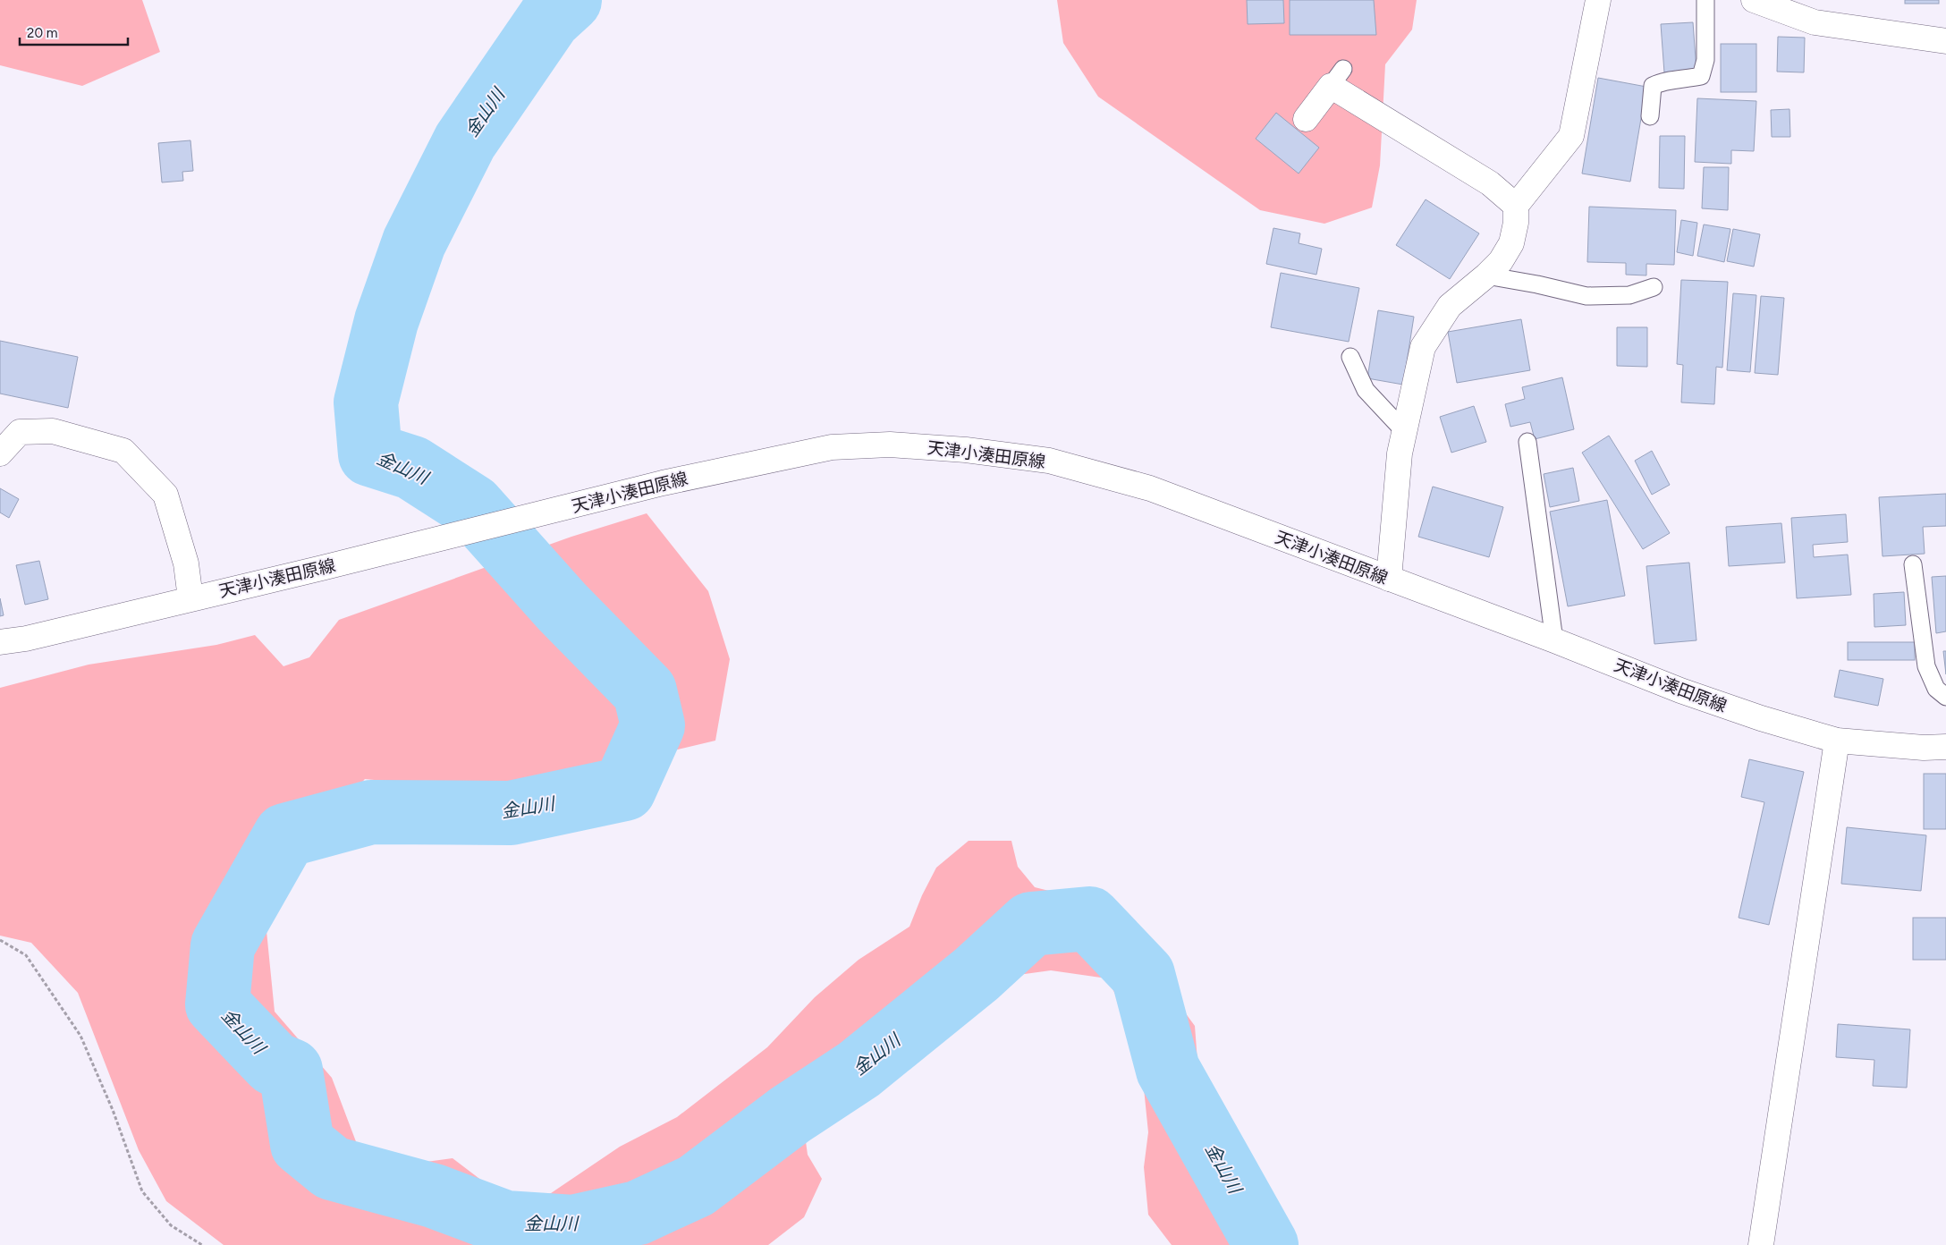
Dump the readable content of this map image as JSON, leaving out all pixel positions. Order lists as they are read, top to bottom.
{
  "streets": {
    "main road": ["天津小湊田原線"]
  },
  "water": ["金山川"],
  "scale_bar": "20 m"
}
